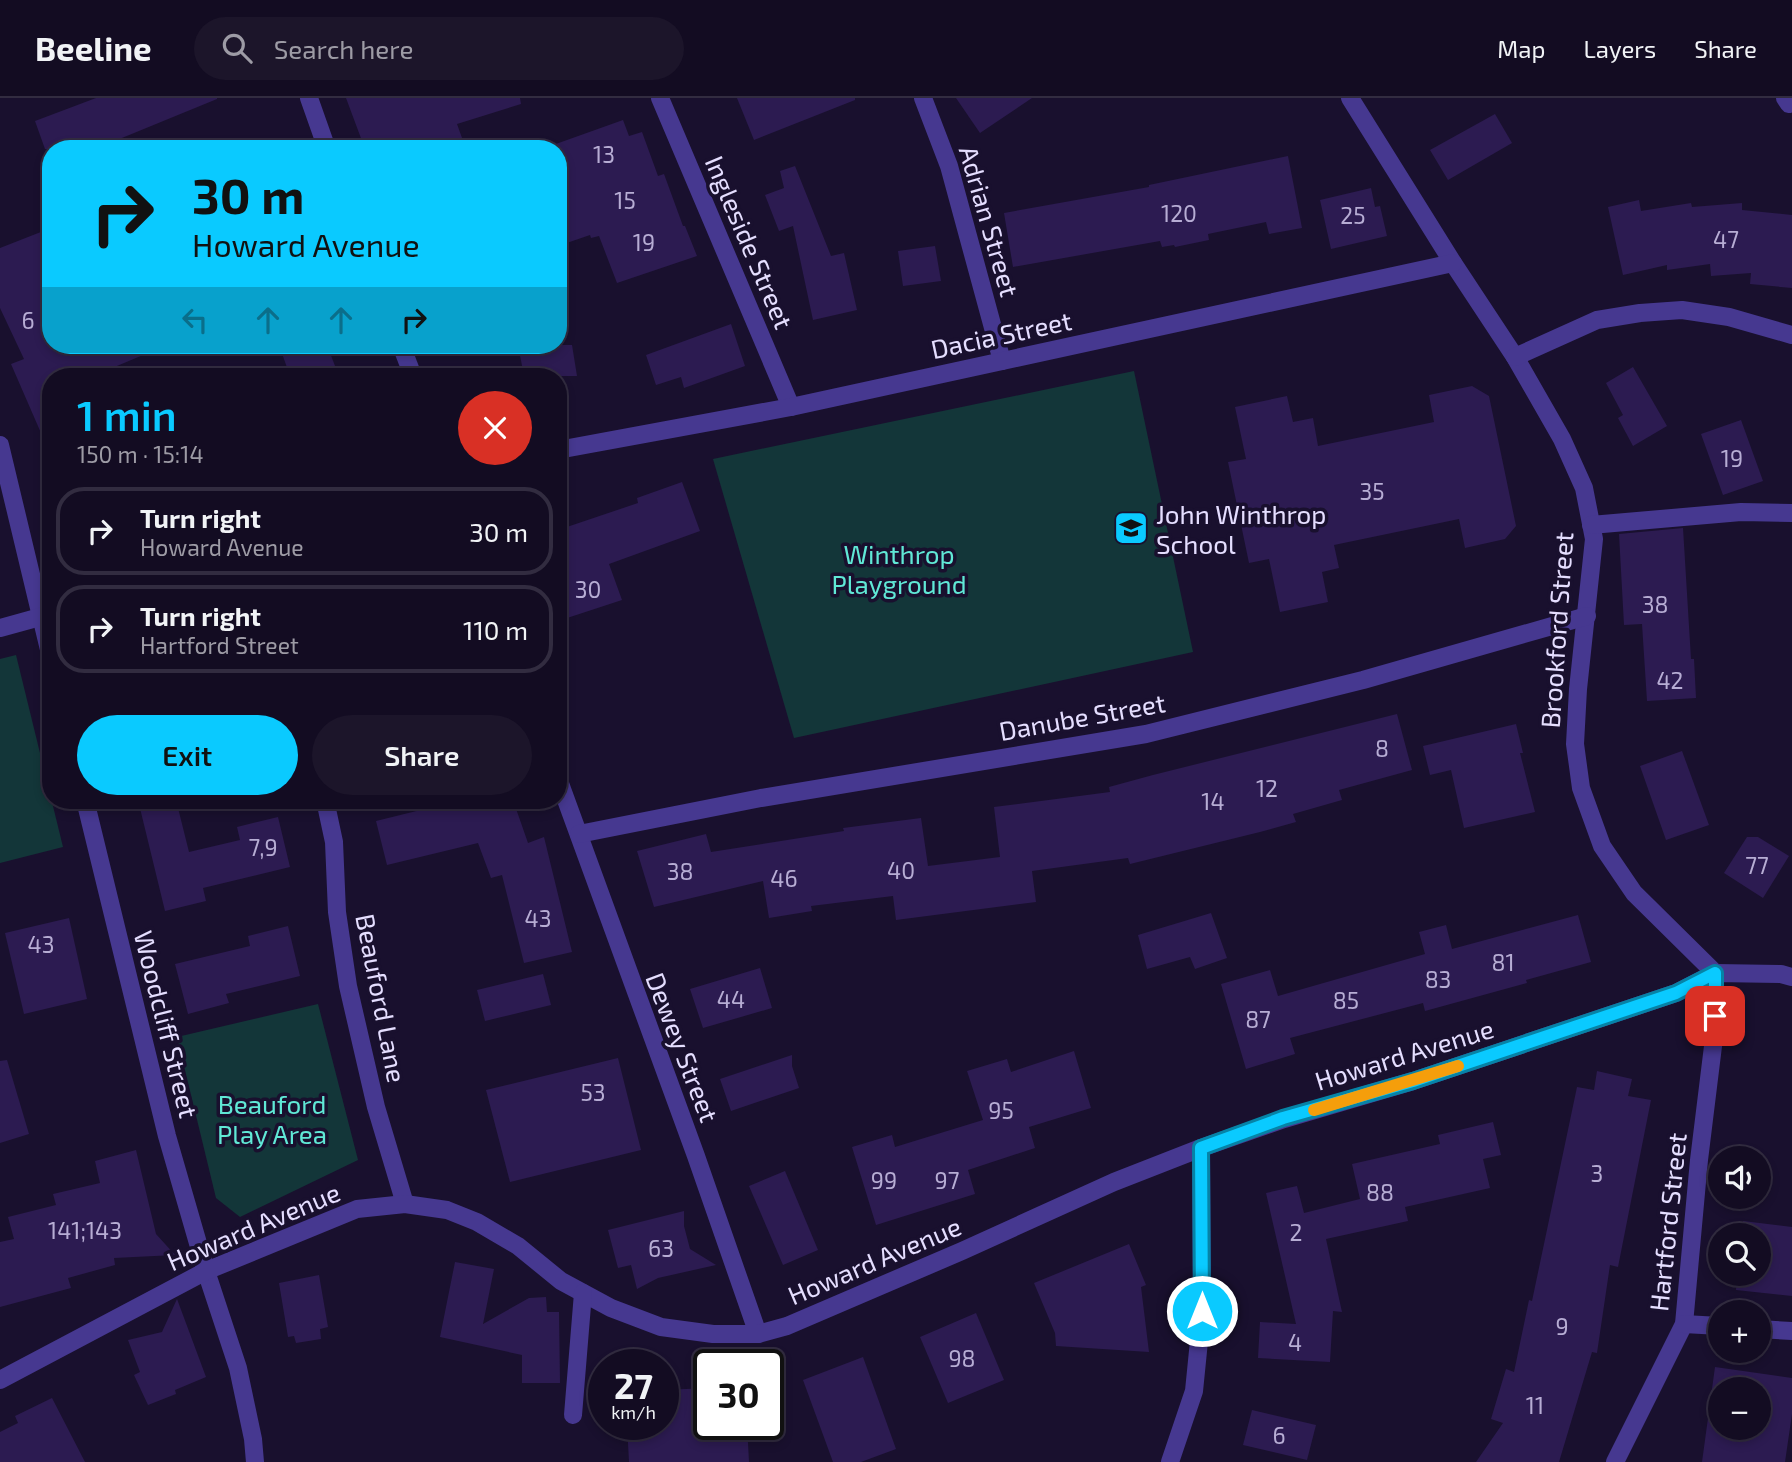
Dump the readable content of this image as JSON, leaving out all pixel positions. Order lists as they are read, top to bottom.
{
  "streets": {
    "street": [
      "Adrian Street",
      "Ingleside Street",
      "Dacia Street",
      "Brookford Street",
      "Danube Street",
      "Beauford Lane",
      "Woodcliff Street",
      "Dewey Street",
      "Howard Avenue",
      "Hartford Street"
    ]
  },
  "crossings": [
    ["Adrian Street", "Dacia Street"],
    ["Ingleside Street", "Dacia Street"],
    ["Dacia Street", "Brookford Street"],
    ["Brookford Street", "Danube Street"],
    ["Brookford Street", "Howard Avenue"],
    ["Brookford Street", "Hartford Street"],
    ["Danube Street", "Dewey Street"],
    ["Beauford Lane", "Howard Avenue"],
    ["Woodcliff Street", "Howard Avenue"],
    ["Dewey Street", "Howard Avenue"],
    ["Howard Avenue", "Hartford Street"]
  ],
  "parks": ["Winthrop Playground", "Beauford Play Area"],
  "places": {
    "school or university": ["John Winthrop School"]
  },
  "house_numbers": [
    "13",
    "15",
    "120",
    "25",
    "47",
    "19",
    "6",
    "19",
    "35",
    "30",
    "38",
    "42",
    "8",
    "12",
    "14",
    "7,9",
    "77",
    "40",
    "38",
    "46",
    "43",
    "43",
    "81",
    "83",
    "44",
    "85",
    "87",
    "53",
    "95",
    "3",
    "99",
    "97",
    "88",
    "141;143",
    "2",
    "63",
    "9",
    "4",
    "98",
    "11",
    "6"
  ],
  "page": {
    "header": "Beeline",
    "search": "Search here",
    "nav": ["Map", "Layers", "Share"],
    "turn": ["30 m", "Howard Avenue"],
    "heading": ["1 min", "150 m · 15:14"],
    "list": [
      {
        "name": "Turn right",
        "note": "Howard Avenue",
        "value": "30 m"
      },
      {
        "name": "Turn right",
        "note": "Hartford Street",
        "value": "110 m"
      }
    ],
    "buttons": ["Exit", "Share"],
    "map_buttons": ["+", "−"],
    "speed": "27 km/h",
    "limit": "30"
  }
}
